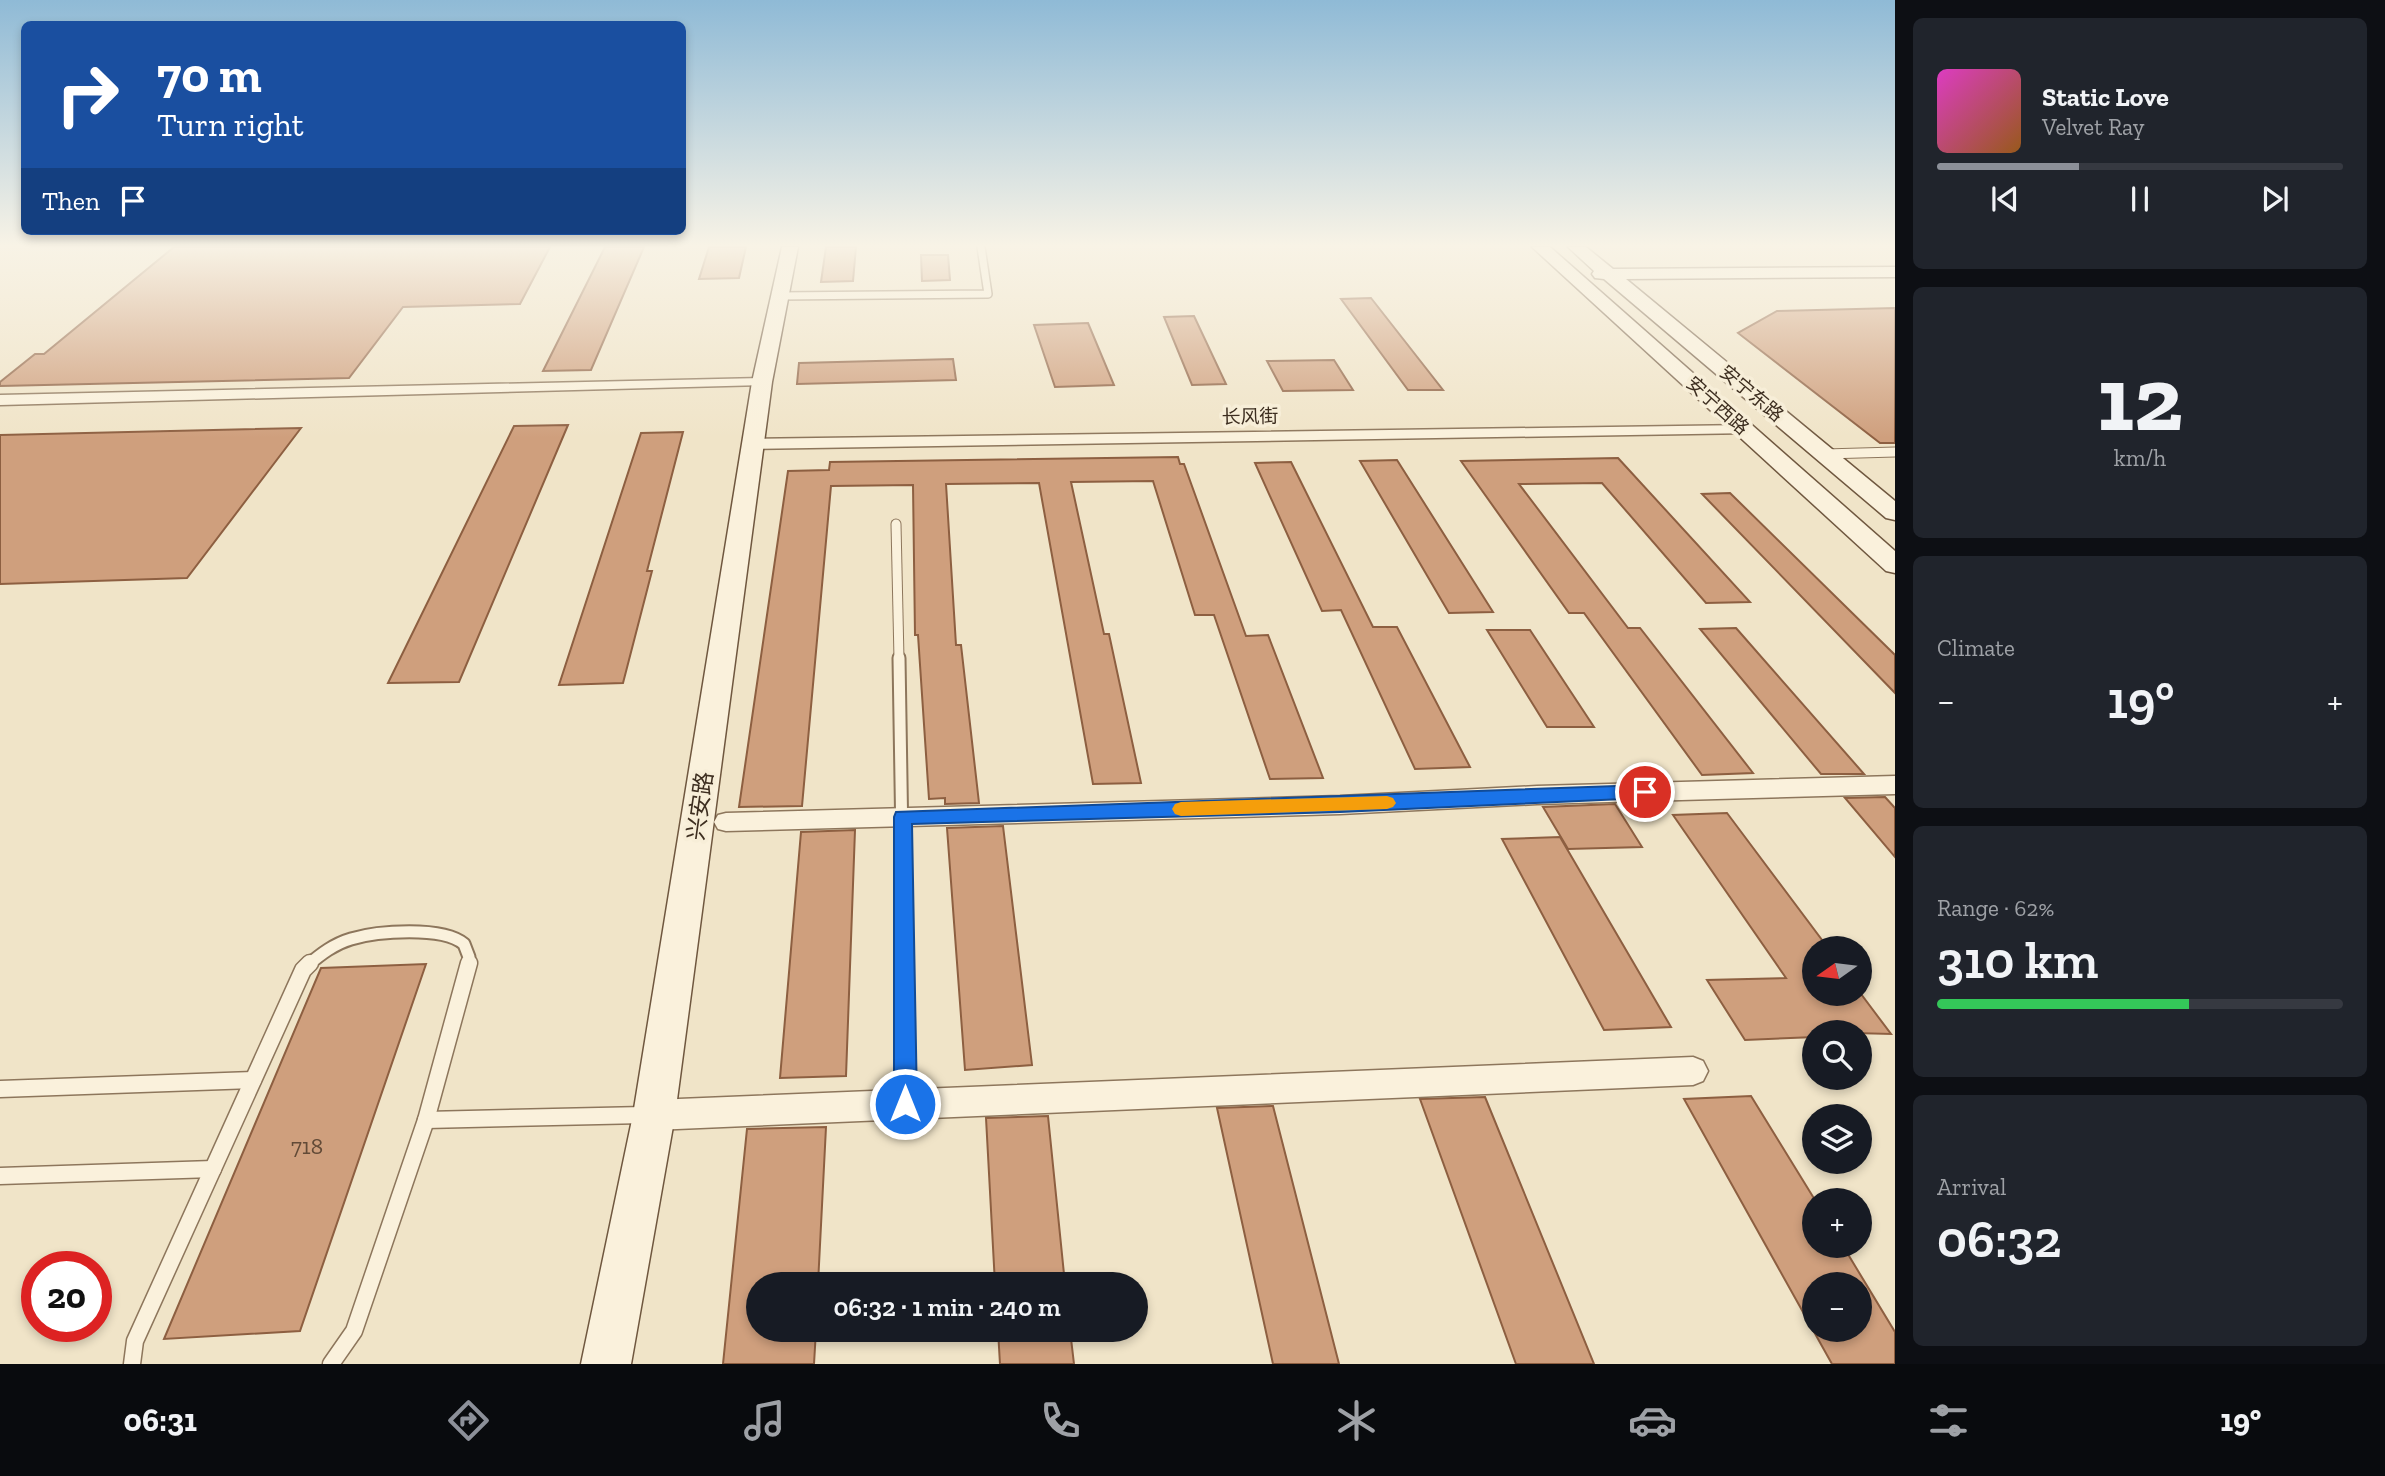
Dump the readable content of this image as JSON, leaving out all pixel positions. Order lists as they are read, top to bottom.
{
  "streets": {
    "street": [
      "安宁东路",
      "安宁西路",
      "长风街",
      "兴安路"
    ]
  },
  "crossings": [
    ["安宁西路", "长风街"],
    ["长风街", "兴安路"]
  ],
  "house_numbers": ["718"],
  "north": "left",
  "page": {
    "turn": ["70 m", "Turn right"],
    "song": ["Static Love", "Velvet Ray"],
    "then": "Then",
    "tile": [
      ["12", "km/h"],
      "Climate",
      ["Range · 62%", "310 km"],
      ["Arrival", "06:32"]
    ],
    "heat": ["−", "19°", "+"],
    "map_buttons": ["+", "−"],
    "limit": "20",
    "trip": "06:32 · 1 min · 240 m",
    "tabs": ["06:31", "19°"]
  }
}
